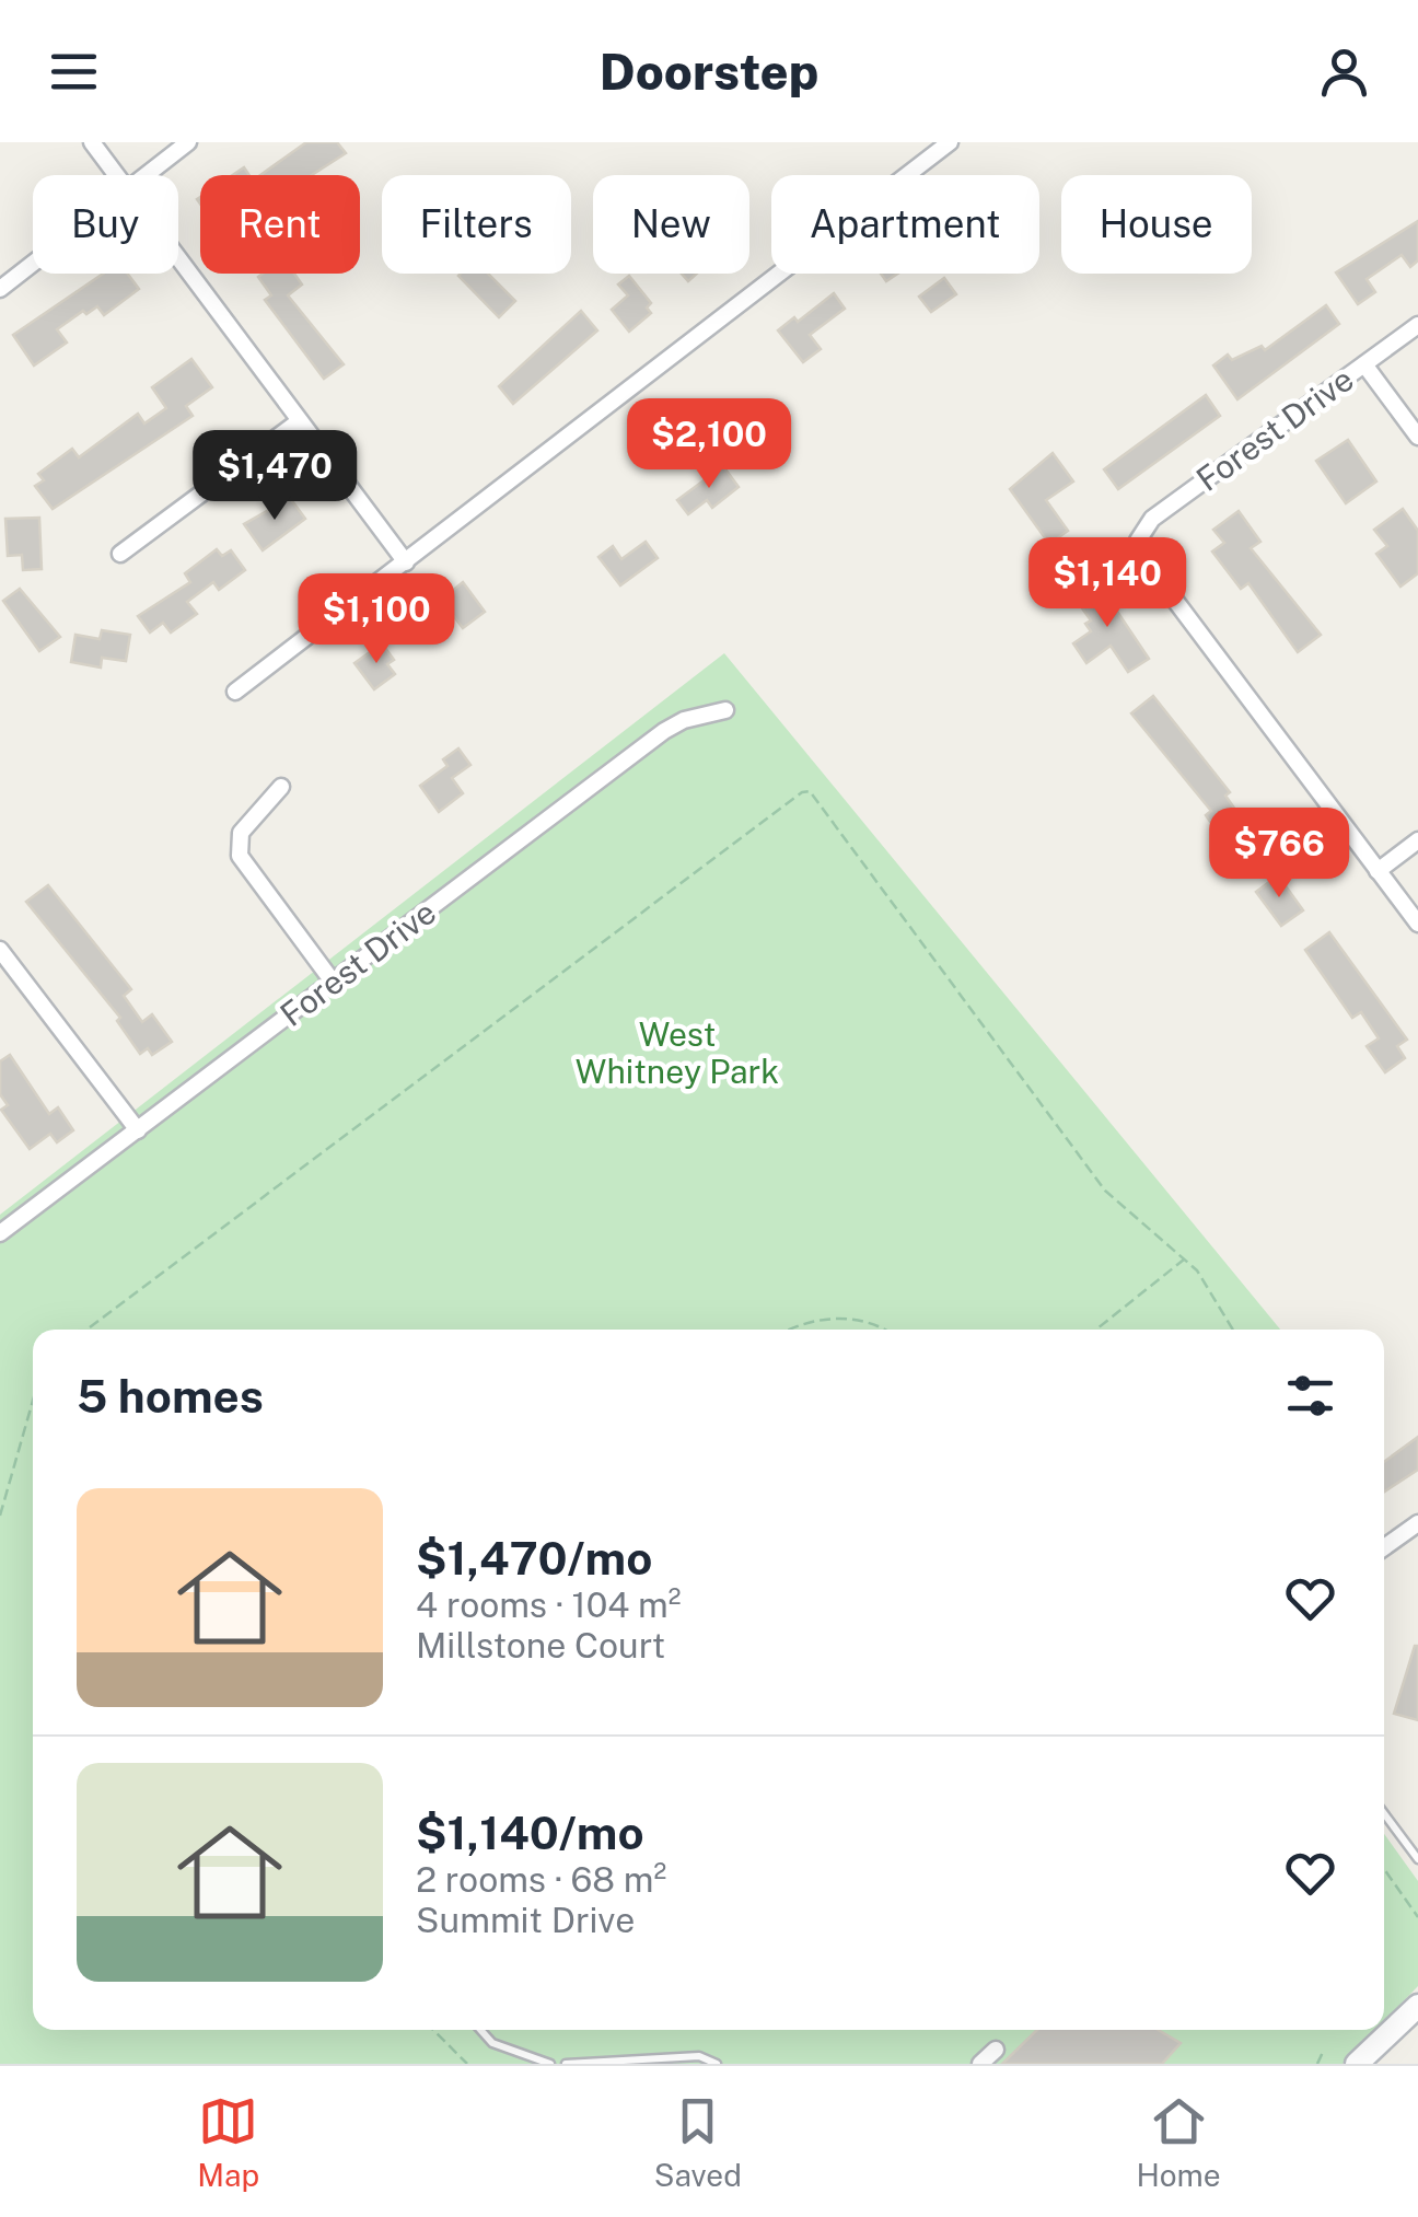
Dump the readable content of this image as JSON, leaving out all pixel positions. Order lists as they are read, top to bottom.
{
  "streets": {
    "street": ["Forest Drive"]
  },
  "parks": ["West Whitney Park"],
  "page": {
    "header": "Doorstep",
    "chip": [
      "Buy",
      "Rent",
      "Filters",
      "New",
      "Apartment",
      "House"
    ],
    "price": [
      "$2,100",
      "$1,470",
      "$1,140",
      "$1,100",
      "$766"
    ],
    "heading": "5 homes",
    "list": [
      {
        "name": "$1,470/mo",
        "note": "4 rooms · 104 m² · Millstone Court"
      },
      {
        "name": "$1,140/mo",
        "note": "2 rooms · 68 m² · Summit Drive"
      }
    ],
    "tabs": ["Map", "Saved", "Home"]
  }
}
